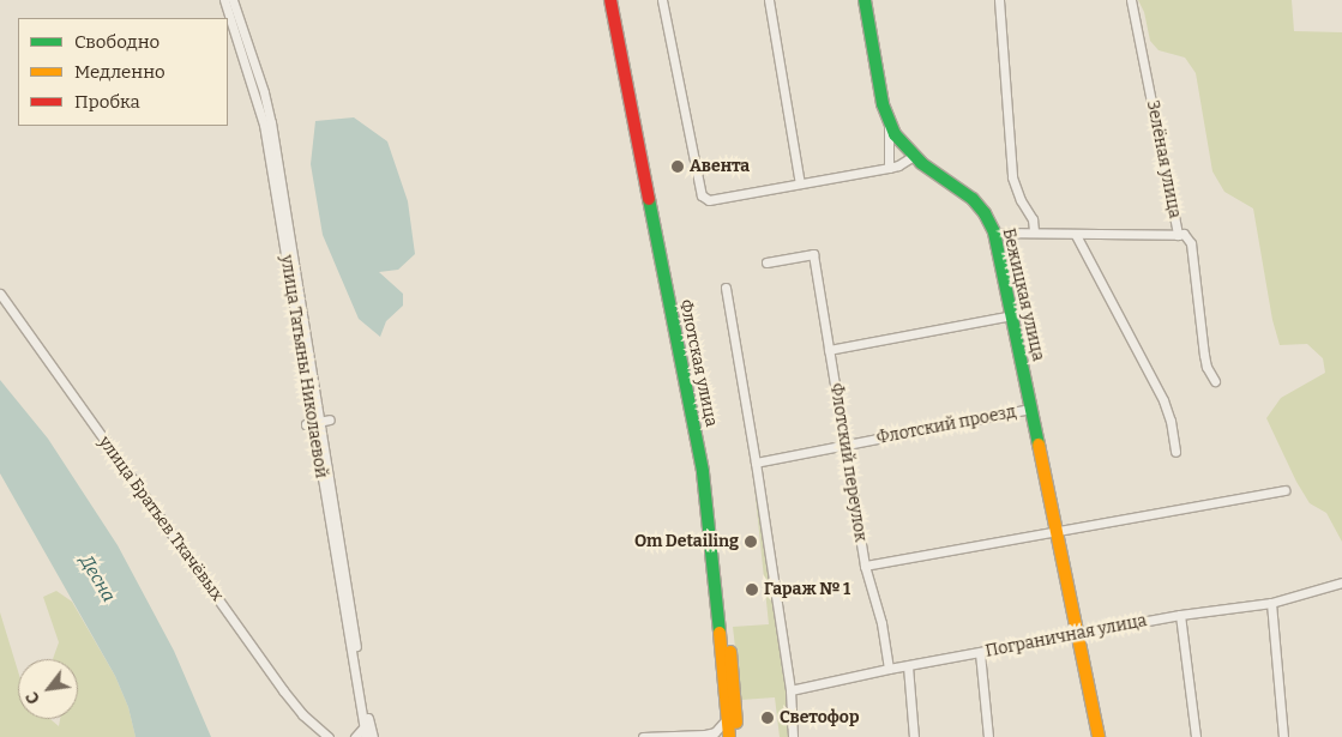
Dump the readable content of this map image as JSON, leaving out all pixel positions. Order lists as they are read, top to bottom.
{
  "streets": {
    "main road": ["Бежицкая улица", "Флотская улица"],
    "street": [
      "Зелёная улица",
      "улица Татьяны Николаевой",
      "Флотский проезд",
      "Флотский переулок",
      "улица Братьев Ткачёвых",
      "Пограничная улица"
    ]
  },
  "crossings": [
    ["Бежицкая улица", "Флотский проезд"],
    ["Бежицкая улица", "Пограничная улица"],
    ["Флотский проезд", "Флотский переулок"],
    ["Флотский переулок", "Пограничная улица"]
  ],
  "water": ["Десна"],
  "places": [
    "Авента",
    "Om Detailing",
    "Гараж № 1",
    "Светофор"
  ],
  "legend": ["Свободно", "Медленно", "Пробка"],
  "north": "bottom left"
}
